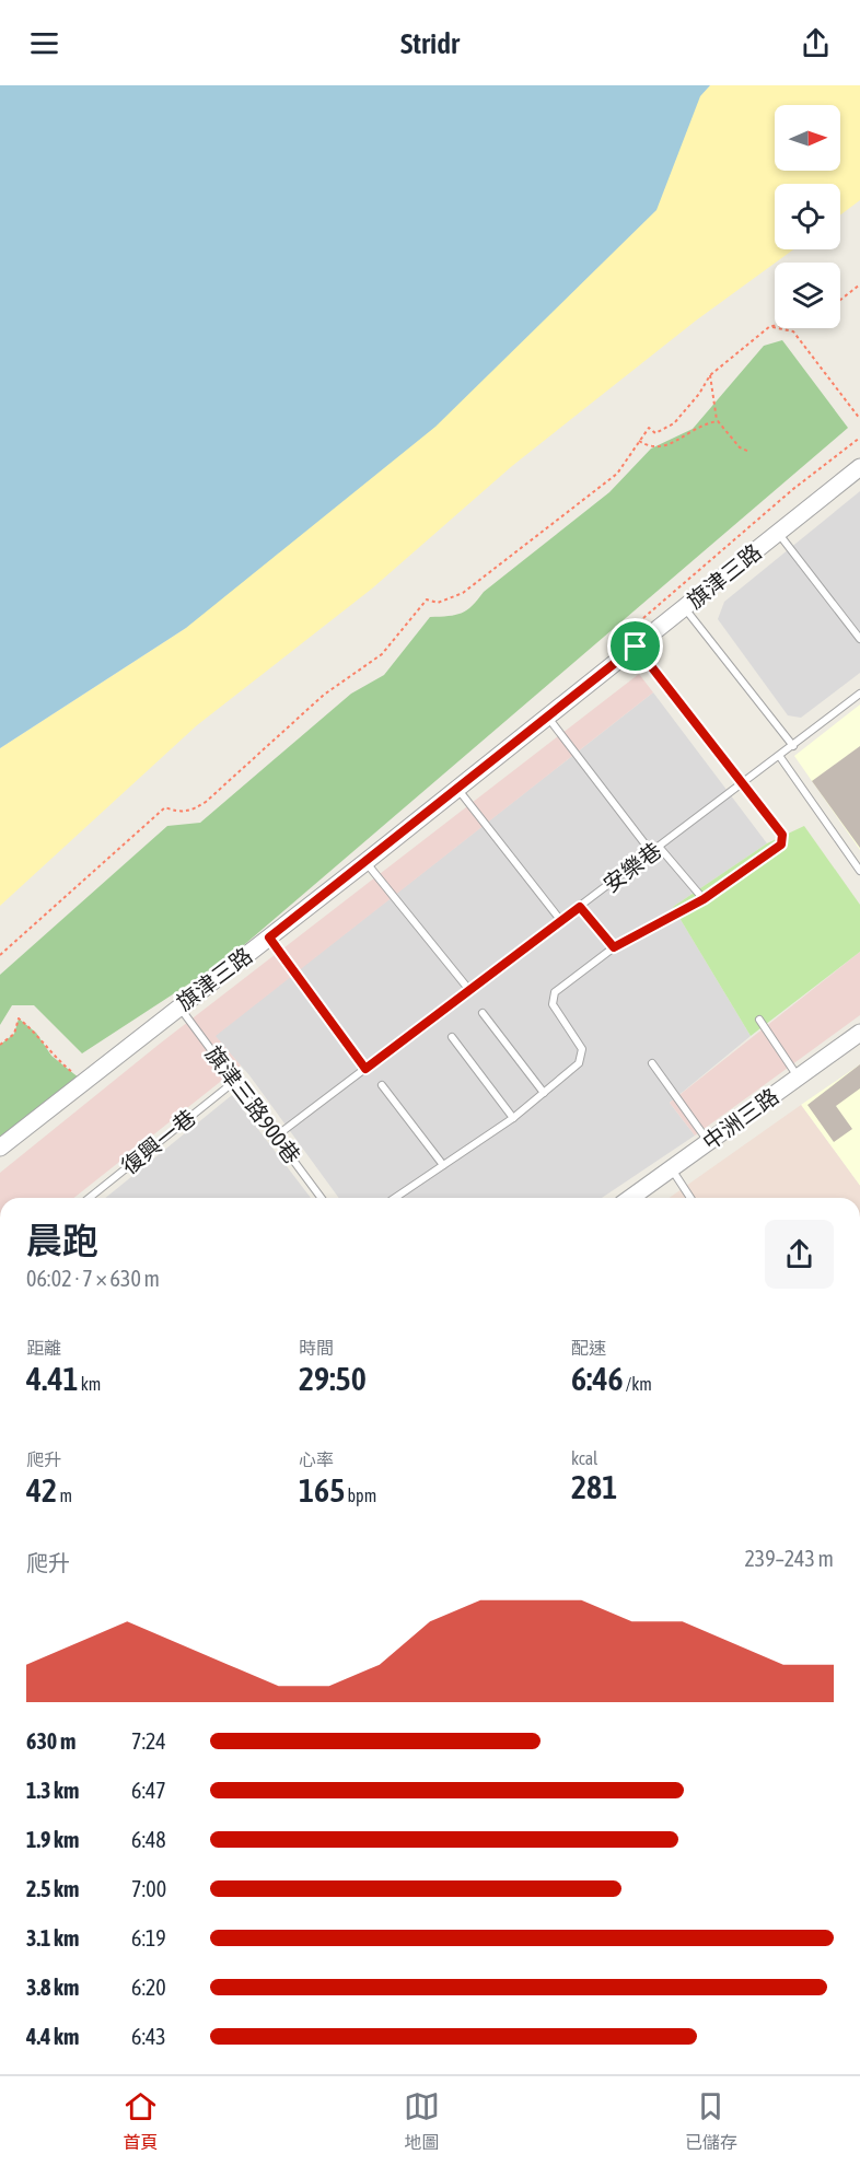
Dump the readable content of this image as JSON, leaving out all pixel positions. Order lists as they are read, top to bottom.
{
  "streets": {
    "street": ["旗津三路", "中洲三路"],
    "lane": ["安樂巷", "旗津三路900巷", "復興一巷"]
  },
  "crossings": [
    ["旗津三路", "旗津三路900巷"],
    ["安樂巷", "旗津三路900巷"],
    ["旗津三路900巷", "復興一巷"]
  ],
  "north": "right",
  "page": {
    "header": "Stridr",
    "heading": ["晨跑", "06:02 · 7 × 630 m"],
    "stats": [
      ["距離", "4.41 km"],
      ["時間", "29:50"],
      ["配速", "6:46 /km"],
      ["爬升", "42 m"],
      ["心率", "165 bpm"],
      ["kcal", "281"]
    ],
    "chart": ["爬升", "239–243 m"],
    "list": [
      {
        "name": "630 m",
        "note": "7:24"
      },
      {
        "name": "1.3 km",
        "note": "6:47"
      },
      {
        "name": "1.9 km",
        "note": "6:48"
      },
      {
        "name": "2.5 km",
        "note": "7:00"
      },
      {
        "name": "3.1 km",
        "note": "6:19"
      },
      {
        "name": "3.8 km",
        "note": "6:20"
      },
      {
        "name": "4.4 km",
        "note": "6:43"
      }
    ],
    "tabs": ["首頁", "地圖", "已儲存"]
  }
}
